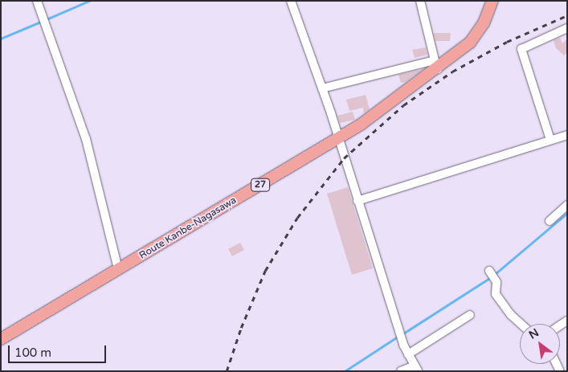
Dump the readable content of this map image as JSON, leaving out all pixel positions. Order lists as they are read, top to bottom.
{
  "streets": {
    "main road": ["27", "Route Kanbe-Nagasawa"]
  },
  "scale_bar": "100 m",
  "north": "top left"
}
